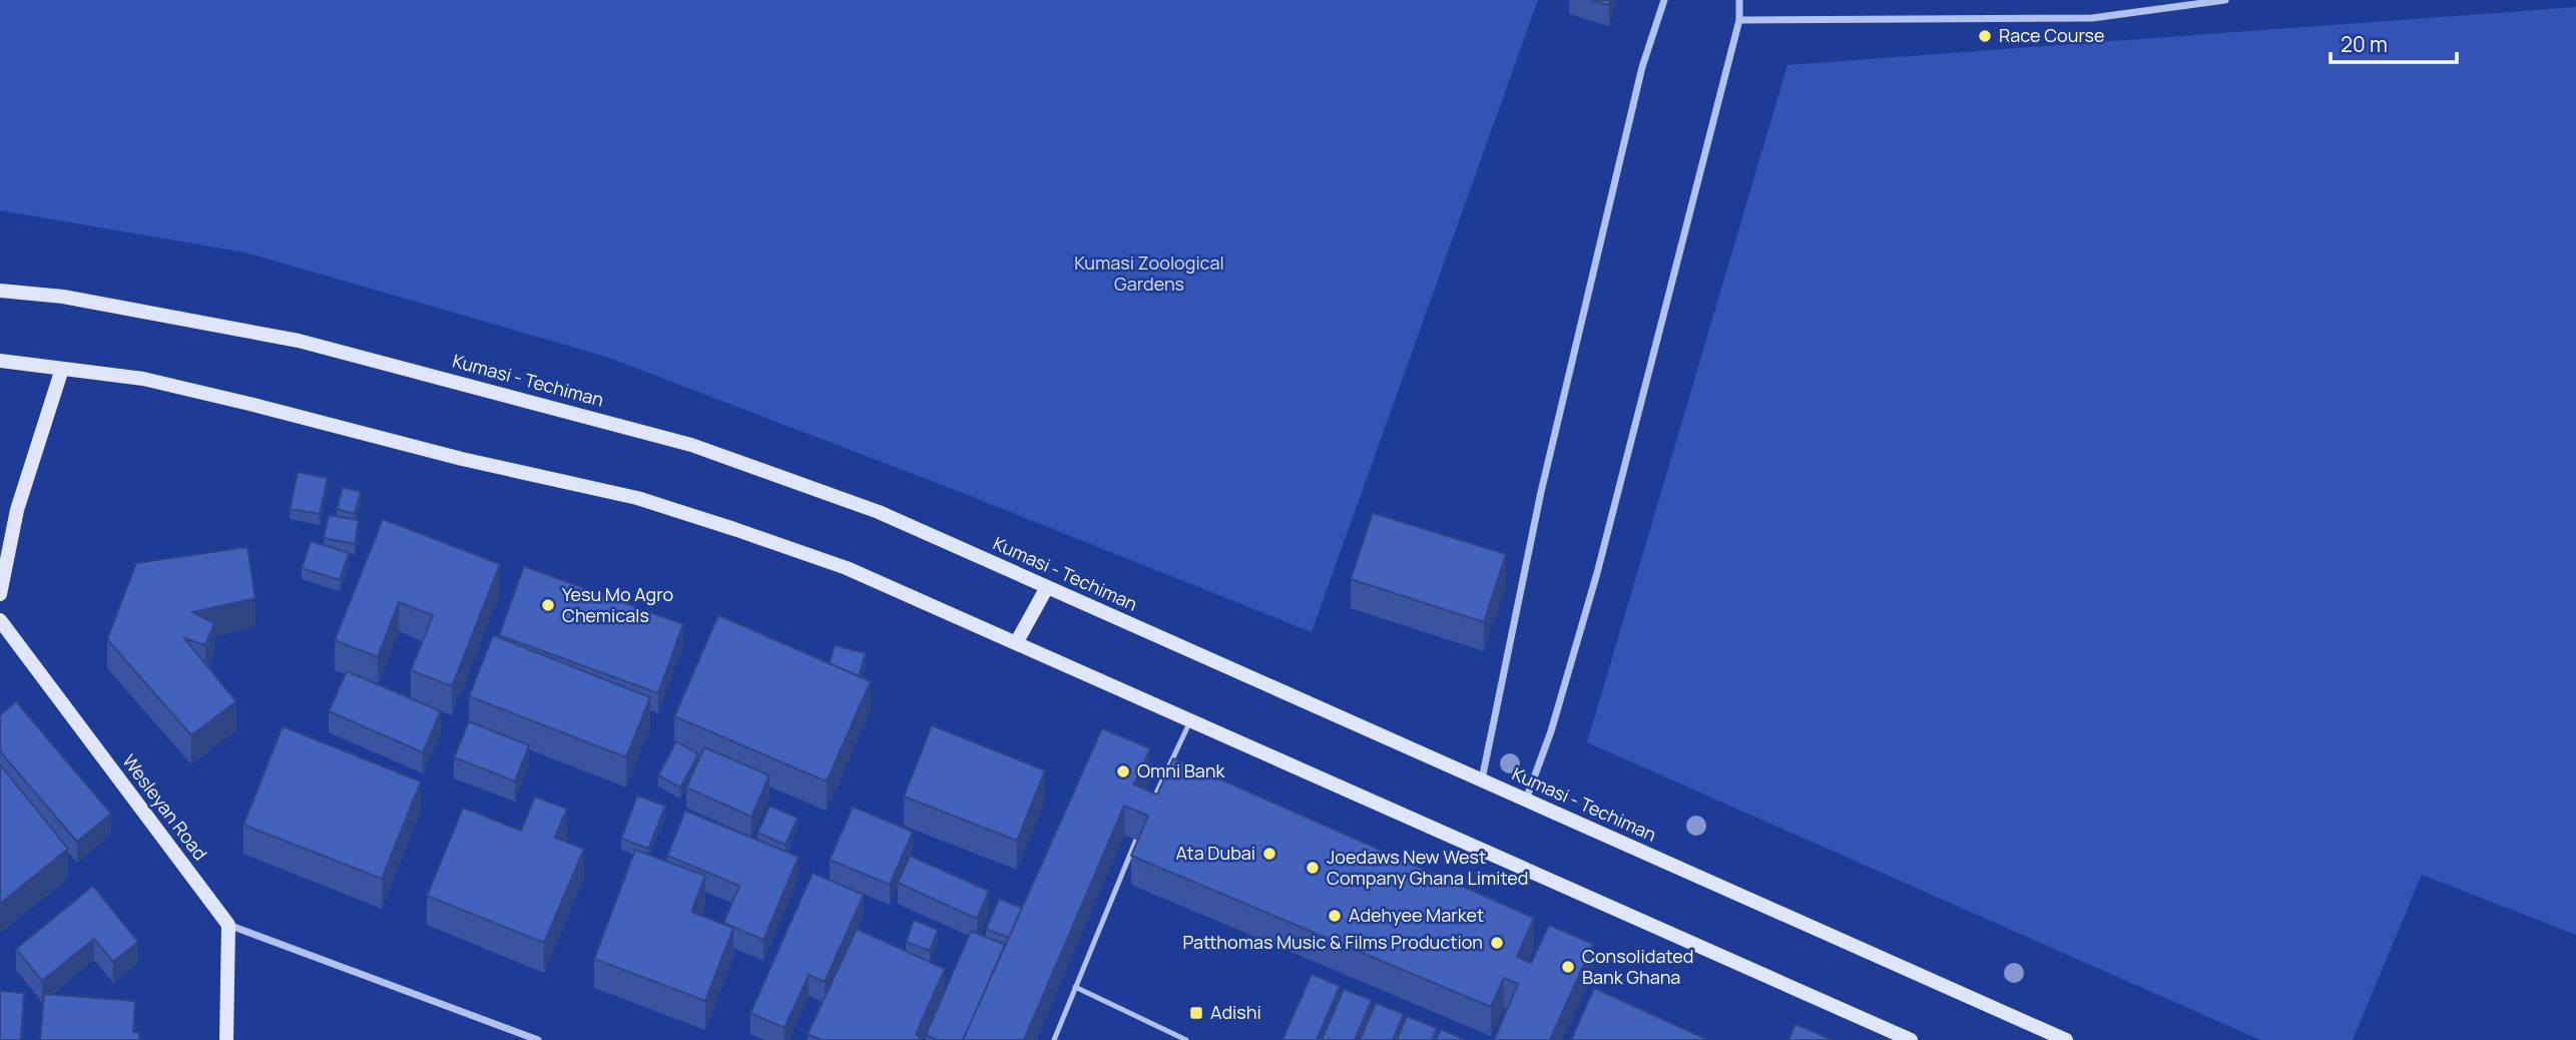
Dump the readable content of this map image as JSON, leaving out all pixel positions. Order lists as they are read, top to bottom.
{
  "streets": {
    "main road": ["Kumasi - Techiman", "Wesleyan Road"]
  },
  "parks": ["Kumasi Zoological Gardens"],
  "places": {
    "other": [
      "Race Course",
      "Yesu Mo Agro Chemicals",
      "Omni Bank",
      "Ata Dubai",
      "Joedaws New West Company Ghana Limited",
      "Adehyee Market",
      "Patthomas Music & Films Production",
      "Consolidated Bank Ghana"
    ],
    "transit": ["Adishi"]
  },
  "scale_bar": "20 m"
}
